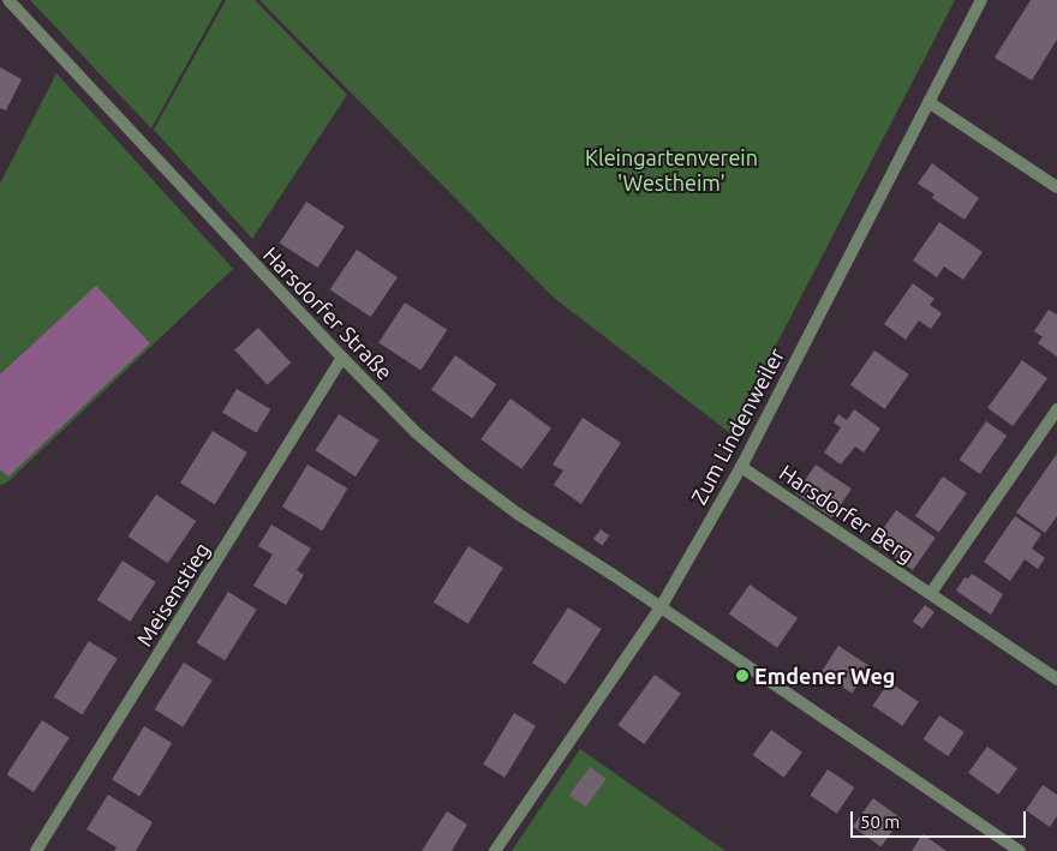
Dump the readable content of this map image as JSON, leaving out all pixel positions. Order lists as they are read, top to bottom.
{
  "streets": {
    "street": [
      "Harsdorfer Straße",
      "Zum Lindenweiler",
      "Harsdorfer Berg",
      "Meisenstieg"
    ]
  },
  "crossings": [
    ["Harsdorfer Straße", "Zum Lindenweiler"],
    ["Harsdorfer Straße", "Meisenstieg"],
    ["Zum Lindenweiler", "Harsdorfer Berg"]
  ],
  "parks": ["Kleingartenverein 'Westheim'"],
  "places": ["Emdener Weg"],
  "scale_bar": "50 m"
}
